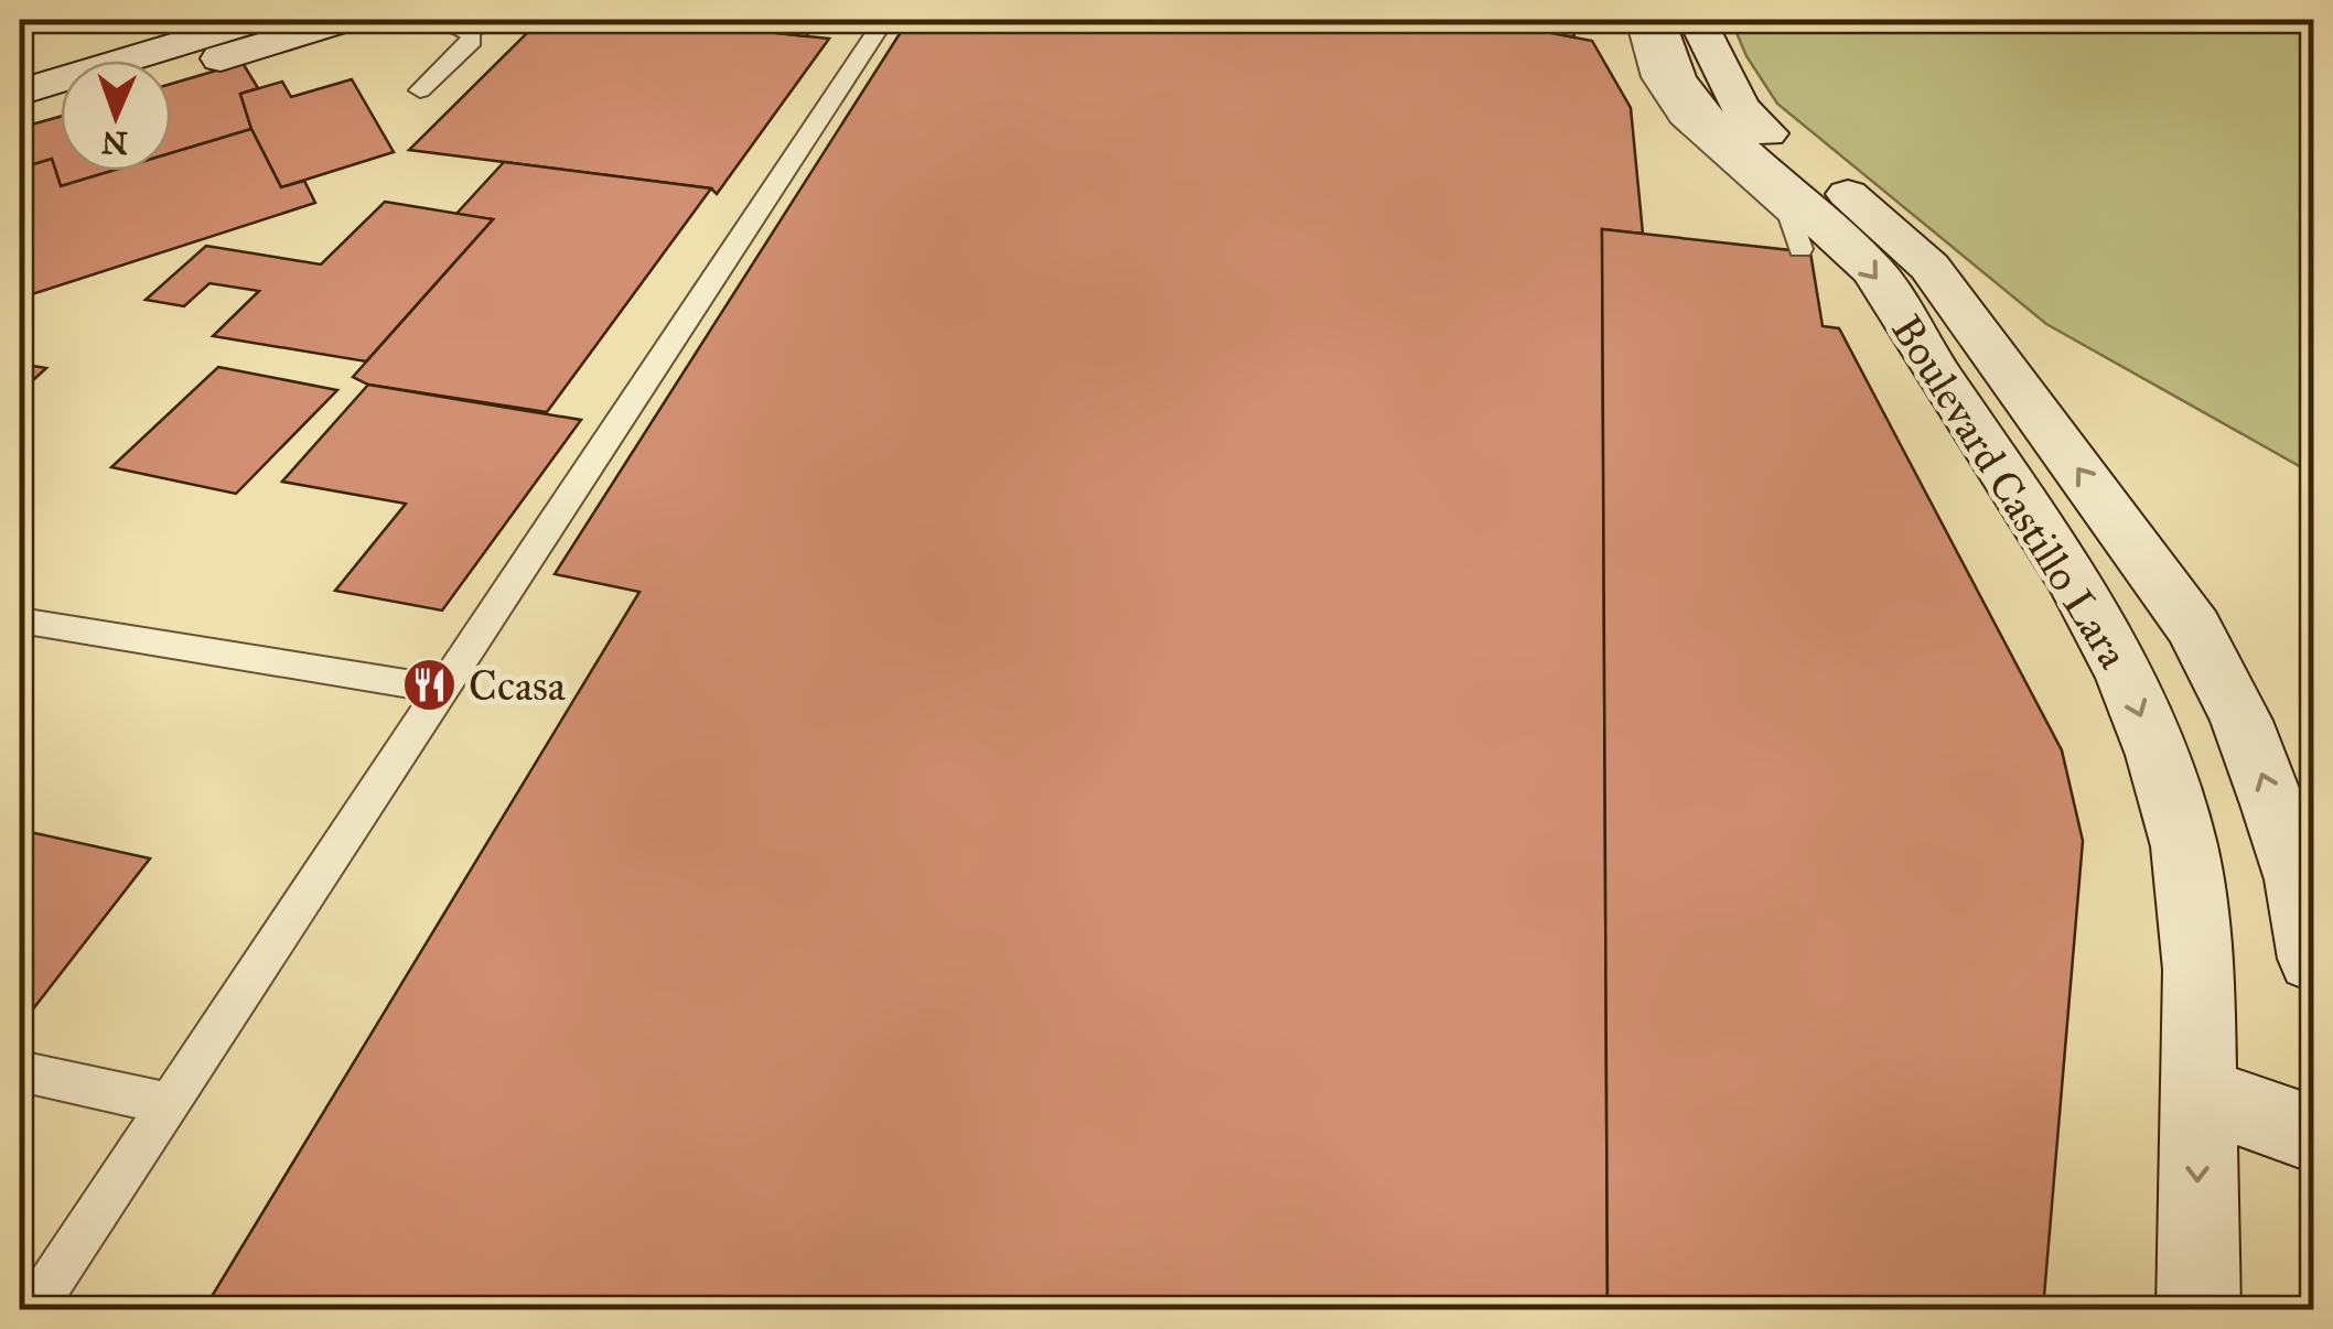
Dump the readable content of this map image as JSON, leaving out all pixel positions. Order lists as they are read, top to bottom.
{
  "streets": {
    "street": ["Boulevard Castillo Lara"]
  },
  "places": {
    "restaurant": ["Ccasa"]
  },
  "north": "bottom"
}
